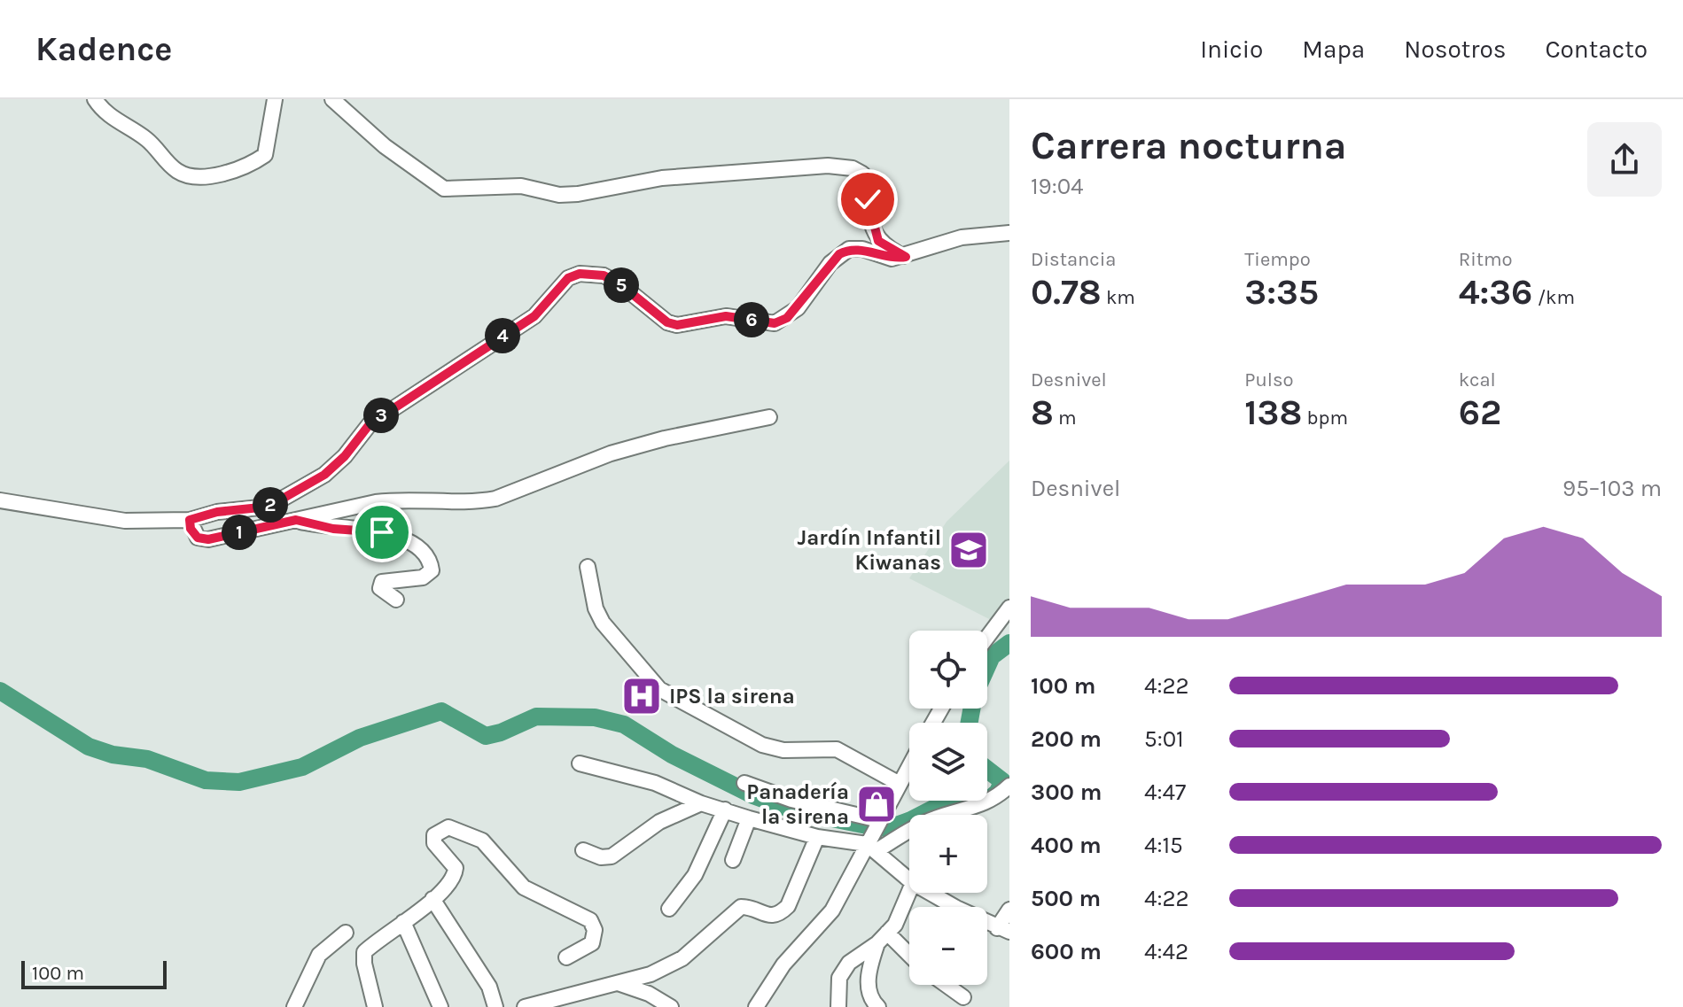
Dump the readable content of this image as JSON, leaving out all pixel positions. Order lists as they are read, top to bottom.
{
  "places": {
    "school or university": ["Jardín Infantil Kiwanas"],
    "hospital": ["IPS la sirena"],
    "shop": ["Panadería la sirena"]
  },
  "scale_bar": "100 m",
  "page": {
    "header": "Kadence",
    "nav": [
      "Inicio",
      "Mapa",
      "Nosotros",
      "Contacto"
    ],
    "heading": ["Carrera nocturna", "19:04"],
    "stats": [
      ["Distancia", "0.78 km"],
      ["Tiempo", "3:35"],
      ["Ritmo", "4:36 /km"],
      ["Desnivel", "8 m"],
      ["Pulso", "138 bpm"],
      ["kcal", "62"]
    ],
    "pins": [
      "5",
      "6",
      "4",
      "3",
      "2",
      "1"
    ],
    "chart": ["Desnivel", "95–103 m"],
    "map_buttons": ["+", "−"],
    "list": [
      {
        "name": "100 m",
        "note": "4:22"
      },
      {
        "name": "200 m",
        "note": "5:01"
      },
      {
        "name": "300 m",
        "note": "4:47"
      },
      {
        "name": "400 m",
        "note": "4:15"
      },
      {
        "name": "500 m",
        "note": "4:22"
      },
      {
        "name": "600 m",
        "note": "4:42"
      }
    ],
    "scale": "100 m"
  }
}
